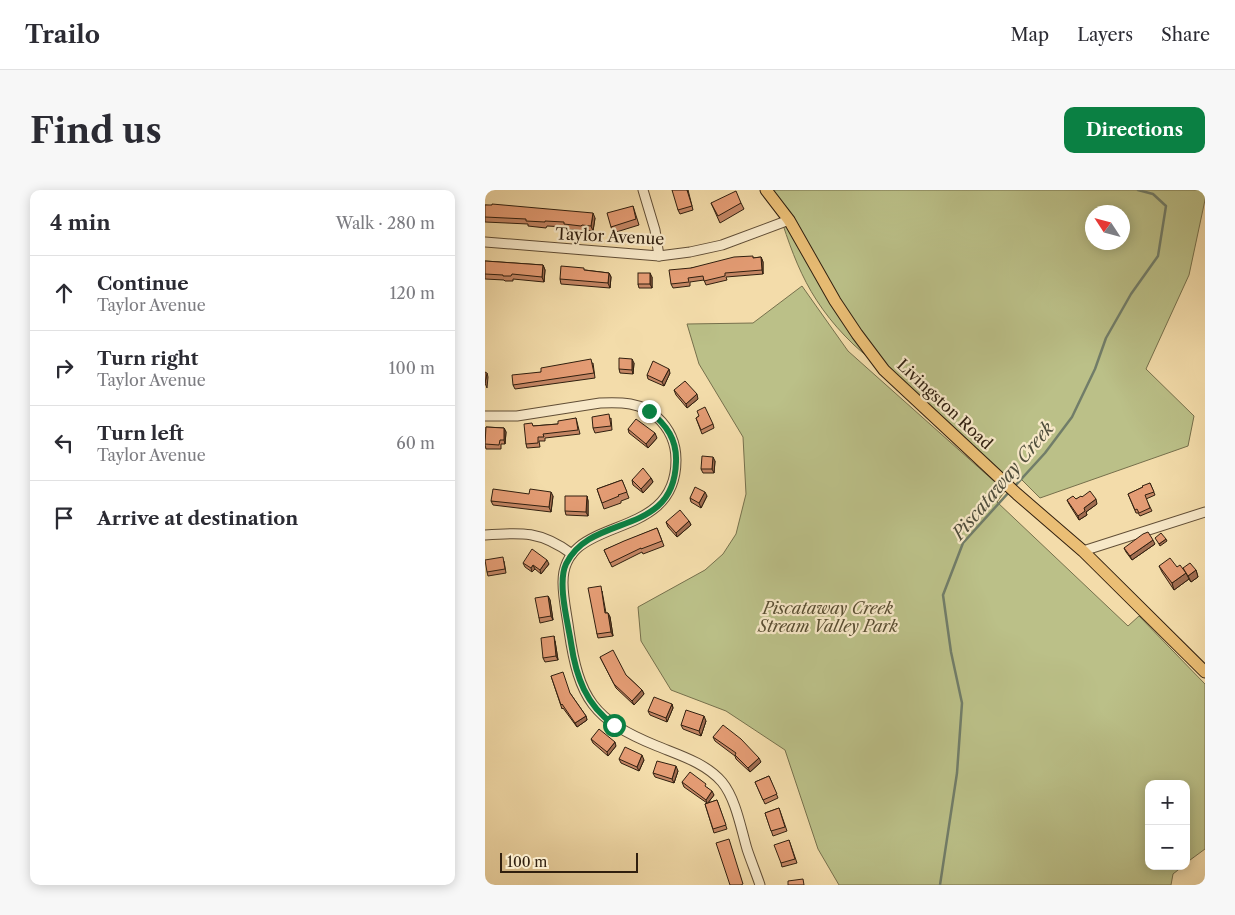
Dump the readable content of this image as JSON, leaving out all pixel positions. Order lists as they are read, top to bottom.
{
  "streets": {
    "main road": ["Livingston Road"],
    "street": ["Taylor Avenue"]
  },
  "crossings": [
    ["Taylor Avenue", "Livingston Road"]
  ],
  "water": ["Piscataway Creek"],
  "parks": ["Piscataway Creek Stream Valley Park"],
  "scale_bar": "100 m",
  "north": "top left",
  "page": {
    "header": "Trailo",
    "nav": ["Map", "Layers", "Share"],
    "buttons": "Directions",
    "title": "Find us",
    "heading": ["4 min", "Walk · 280 m"],
    "list": [
      ["Continue", "Taylor Avenue", "120 m"],
      ["Turn right", "Taylor Avenue", "100 m"],
      ["Turn left", "Taylor Avenue", "60 m"],
      "Arrive at destination"
    ],
    "map_buttons": ["+", "−"],
    "scale": "100 m"
  }
}
